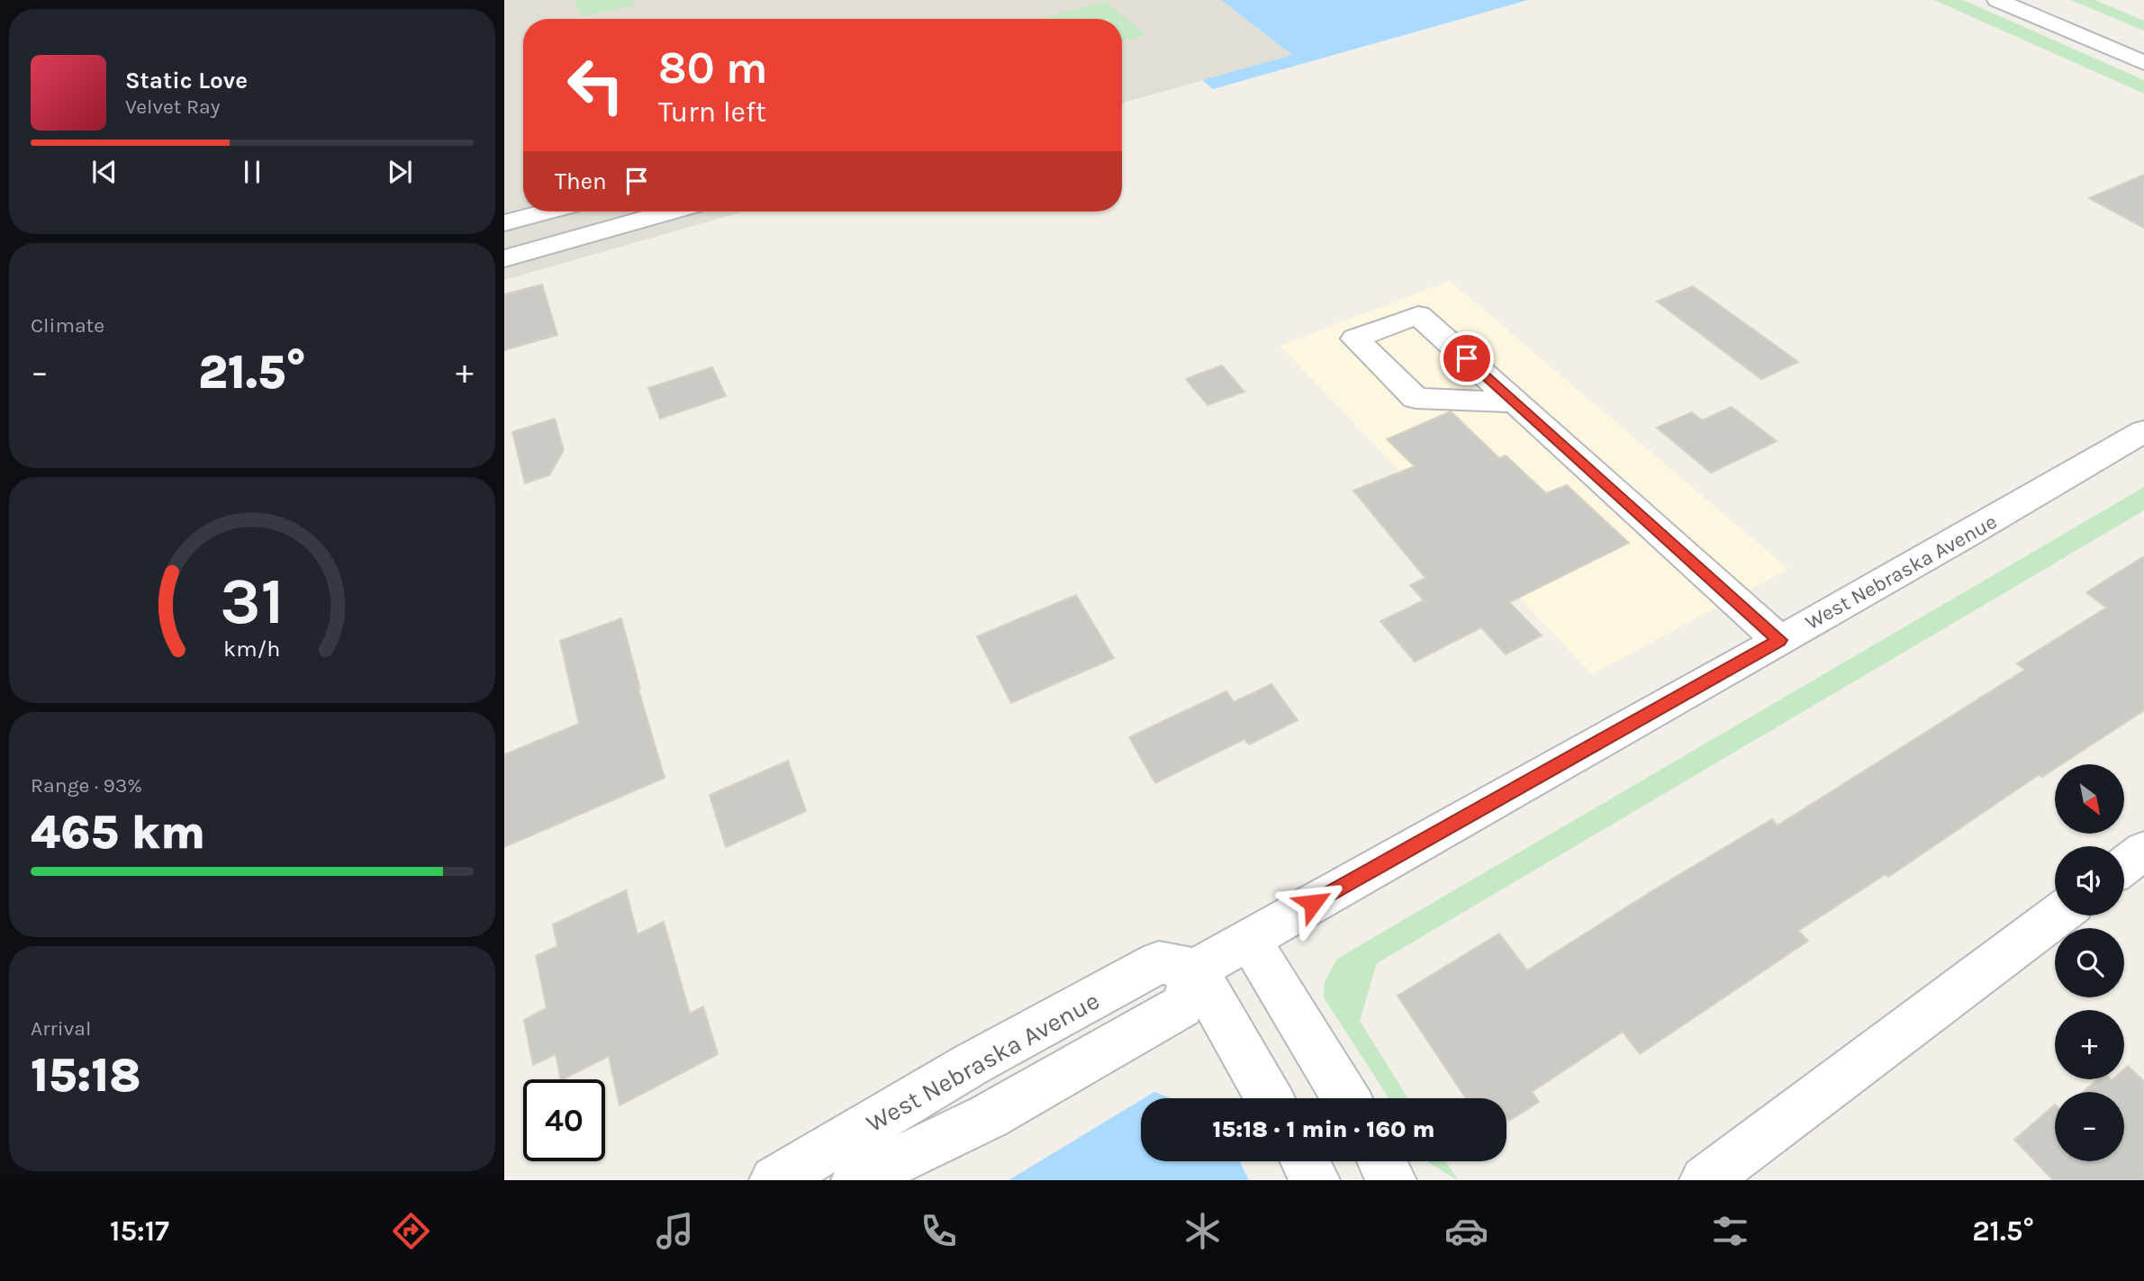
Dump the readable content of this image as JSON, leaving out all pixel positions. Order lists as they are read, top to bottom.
{
  "streets": {
    "street": ["West Nebraska Avenue"]
  },
  "north": "bottom right",
  "page": {
    "turn": ["80 m", "Turn left"],
    "song": ["Static Love", "Velvet Ray"],
    "then": "Then",
    "tile": [
      "Climate",
      ["Range · 93%", "465 km"],
      ["Arrival", "15:18"]
    ],
    "heat": ["−", "21.5°", "+"],
    "map_buttons": ["+", "−"],
    "limit": "40",
    "trip": "15:18 · 1 min · 160 m",
    "tabs": ["15:17", "21.5°"],
    "gauge": ["31", "km/h"]
  }
}
